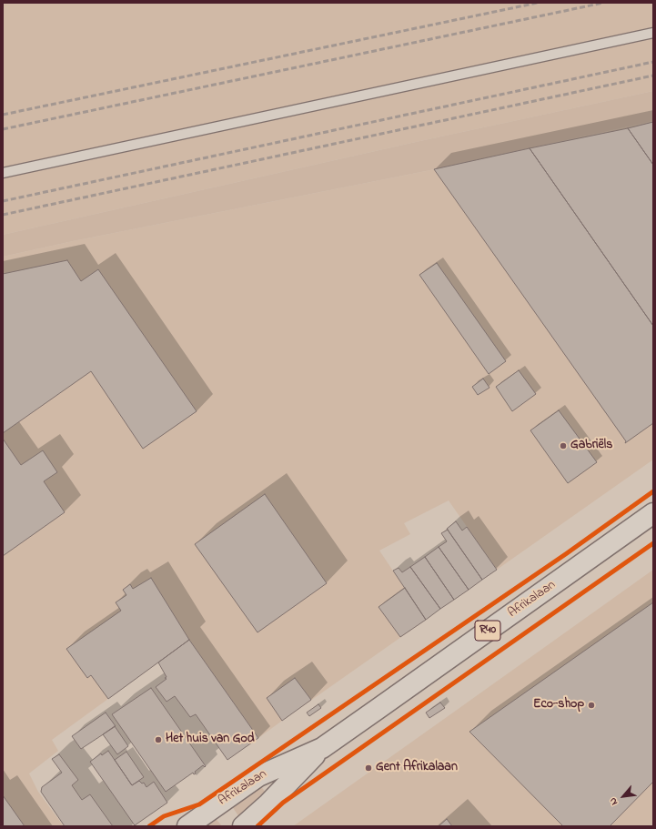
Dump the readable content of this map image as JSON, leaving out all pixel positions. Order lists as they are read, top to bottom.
{
  "streets": {
    "main road": ["Afrikalaan", "R40"]
  },
  "places": [
    "Gabriëls",
    "Eco-shop",
    "Het huis van God",
    "Gent Afrikalaan"
  ],
  "north": "bottom left"
}
